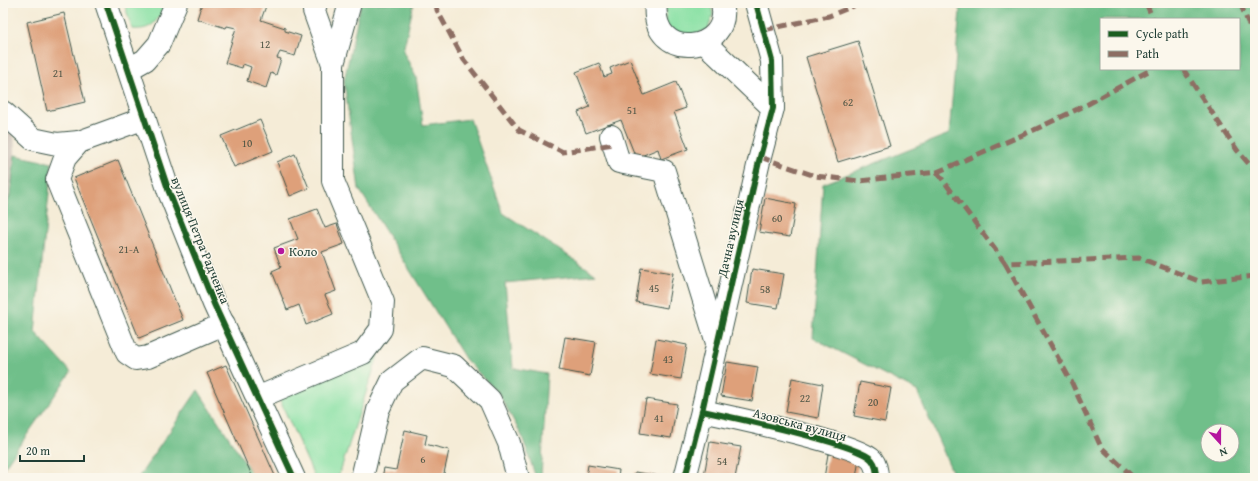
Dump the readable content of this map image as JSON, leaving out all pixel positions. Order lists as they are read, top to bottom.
{
  "streets": {
    "street": ["Дачна вулиця", "вулиця Петра Радченка", "Азовська вулиця"]
  },
  "crossings": [
    ["Дачна вулиця", "Азовська вулиця"]
  ],
  "places": ["Коло"],
  "house_numbers": [
    "12",
    "21",
    "62",
    "51",
    "10",
    "60",
    "21-А",
    "45",
    "58",
    "43",
    "22",
    "20",
    "41",
    "6",
    "54"
  ],
  "legend": ["Cycle path", "Path"],
  "scale_bar": "20 m",
  "north": "bottom"
}
